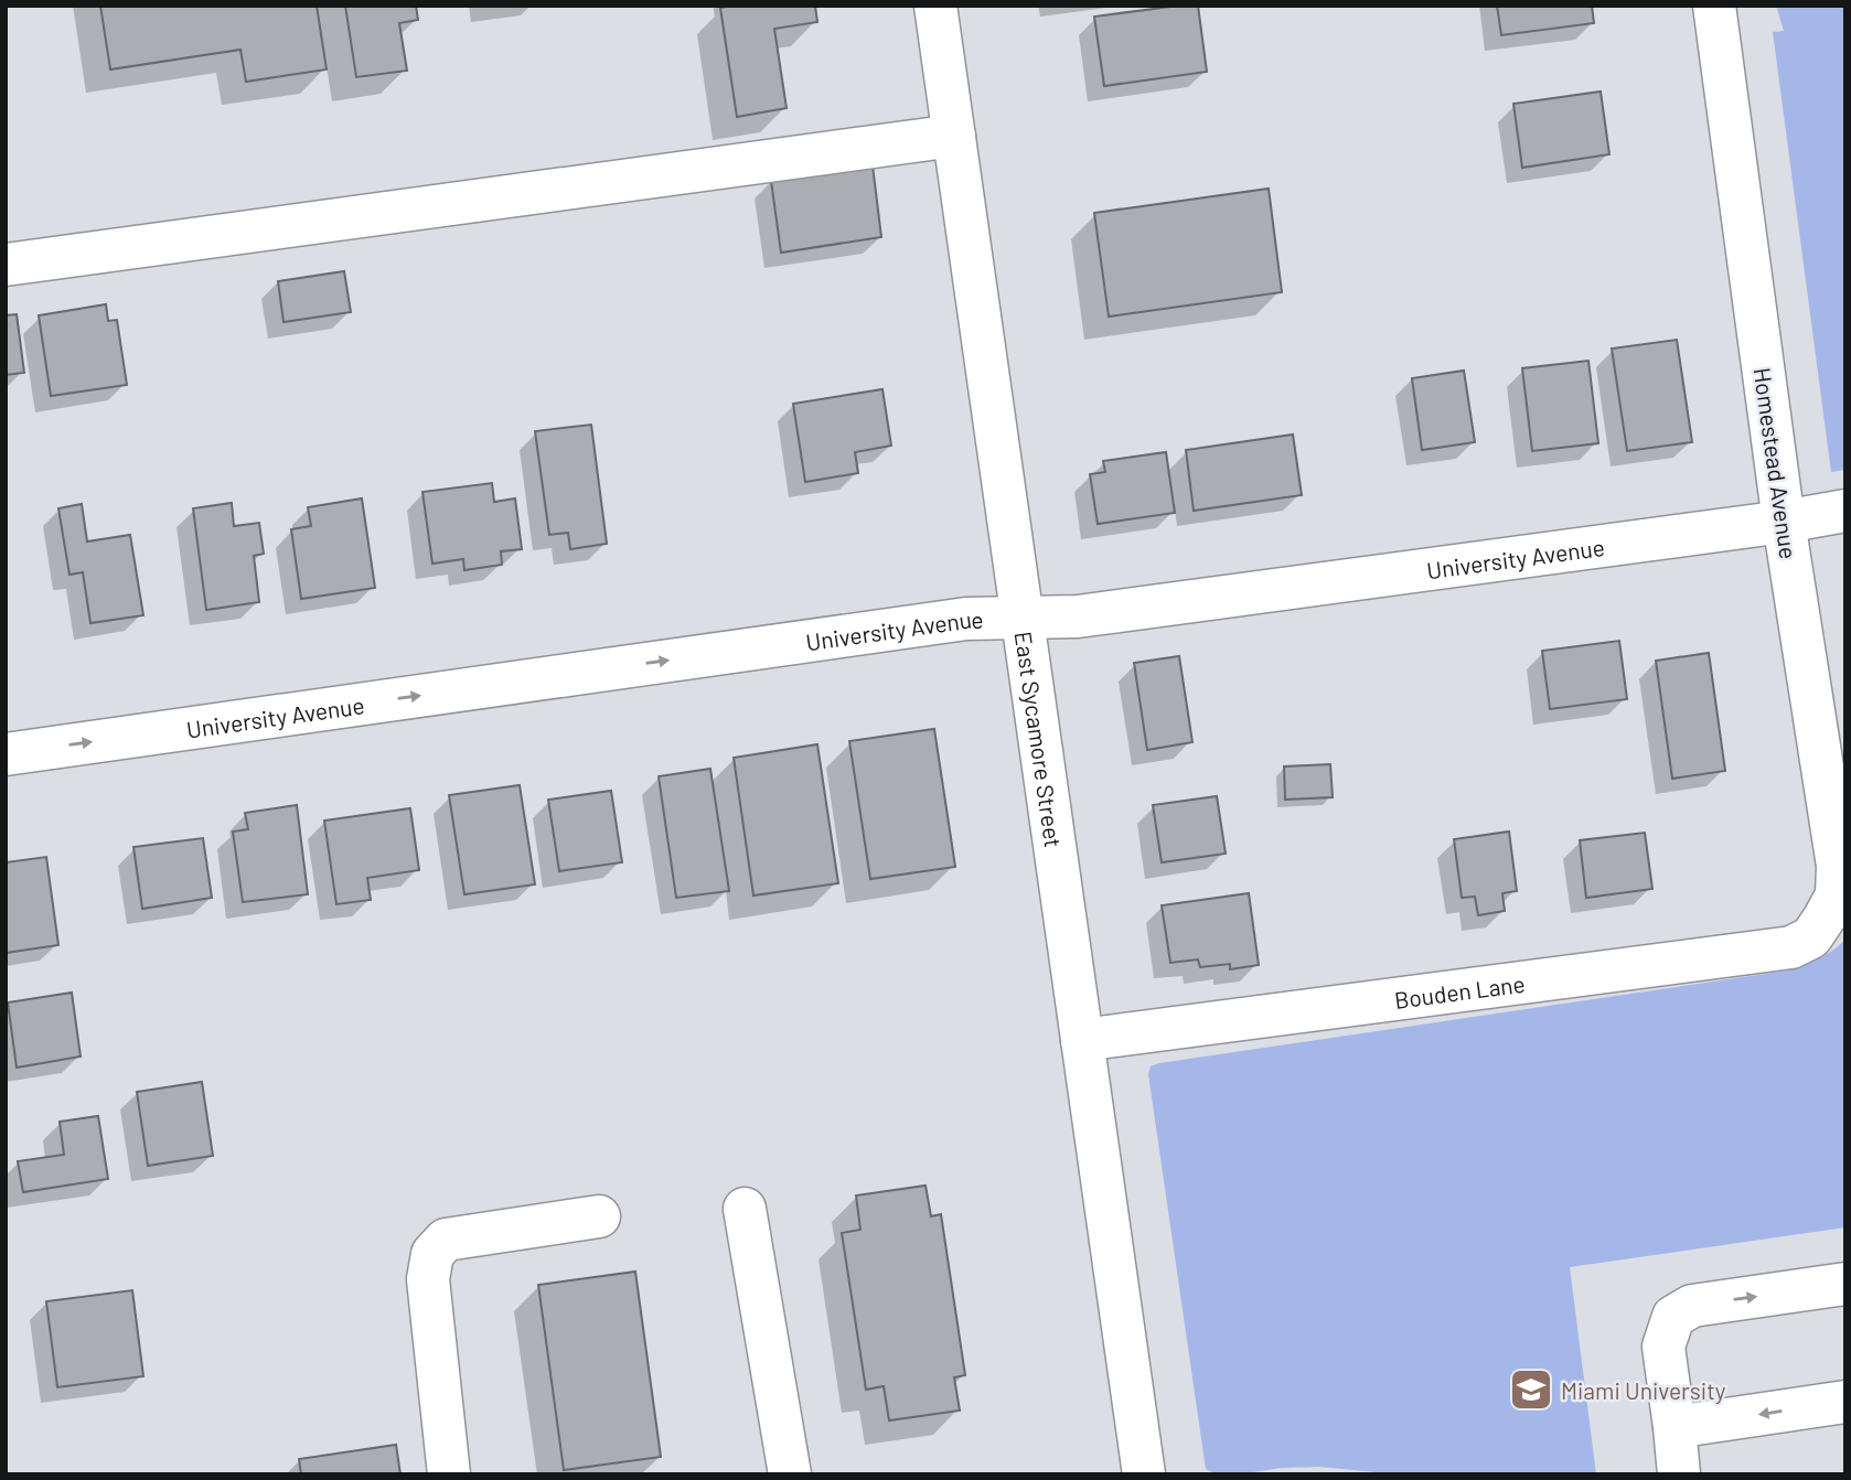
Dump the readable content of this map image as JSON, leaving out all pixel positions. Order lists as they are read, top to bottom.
{
  "streets": {
    "street": [
      "Homestead Avenue",
      "University Avenue",
      "East Sycamore Street",
      "Bouden Lane"
    ]
  },
  "crossings": [
    ["Homestead Avenue", "University Avenue"],
    ["Homestead Avenue", "Bouden Lane"],
    ["University Avenue", "East Sycamore Street"],
    ["East Sycamore Street", "Bouden Lane"]
  ],
  "one_way": ["University Avenue"],
  "places": {
    "school or university": ["Miami University"]
  }
}
